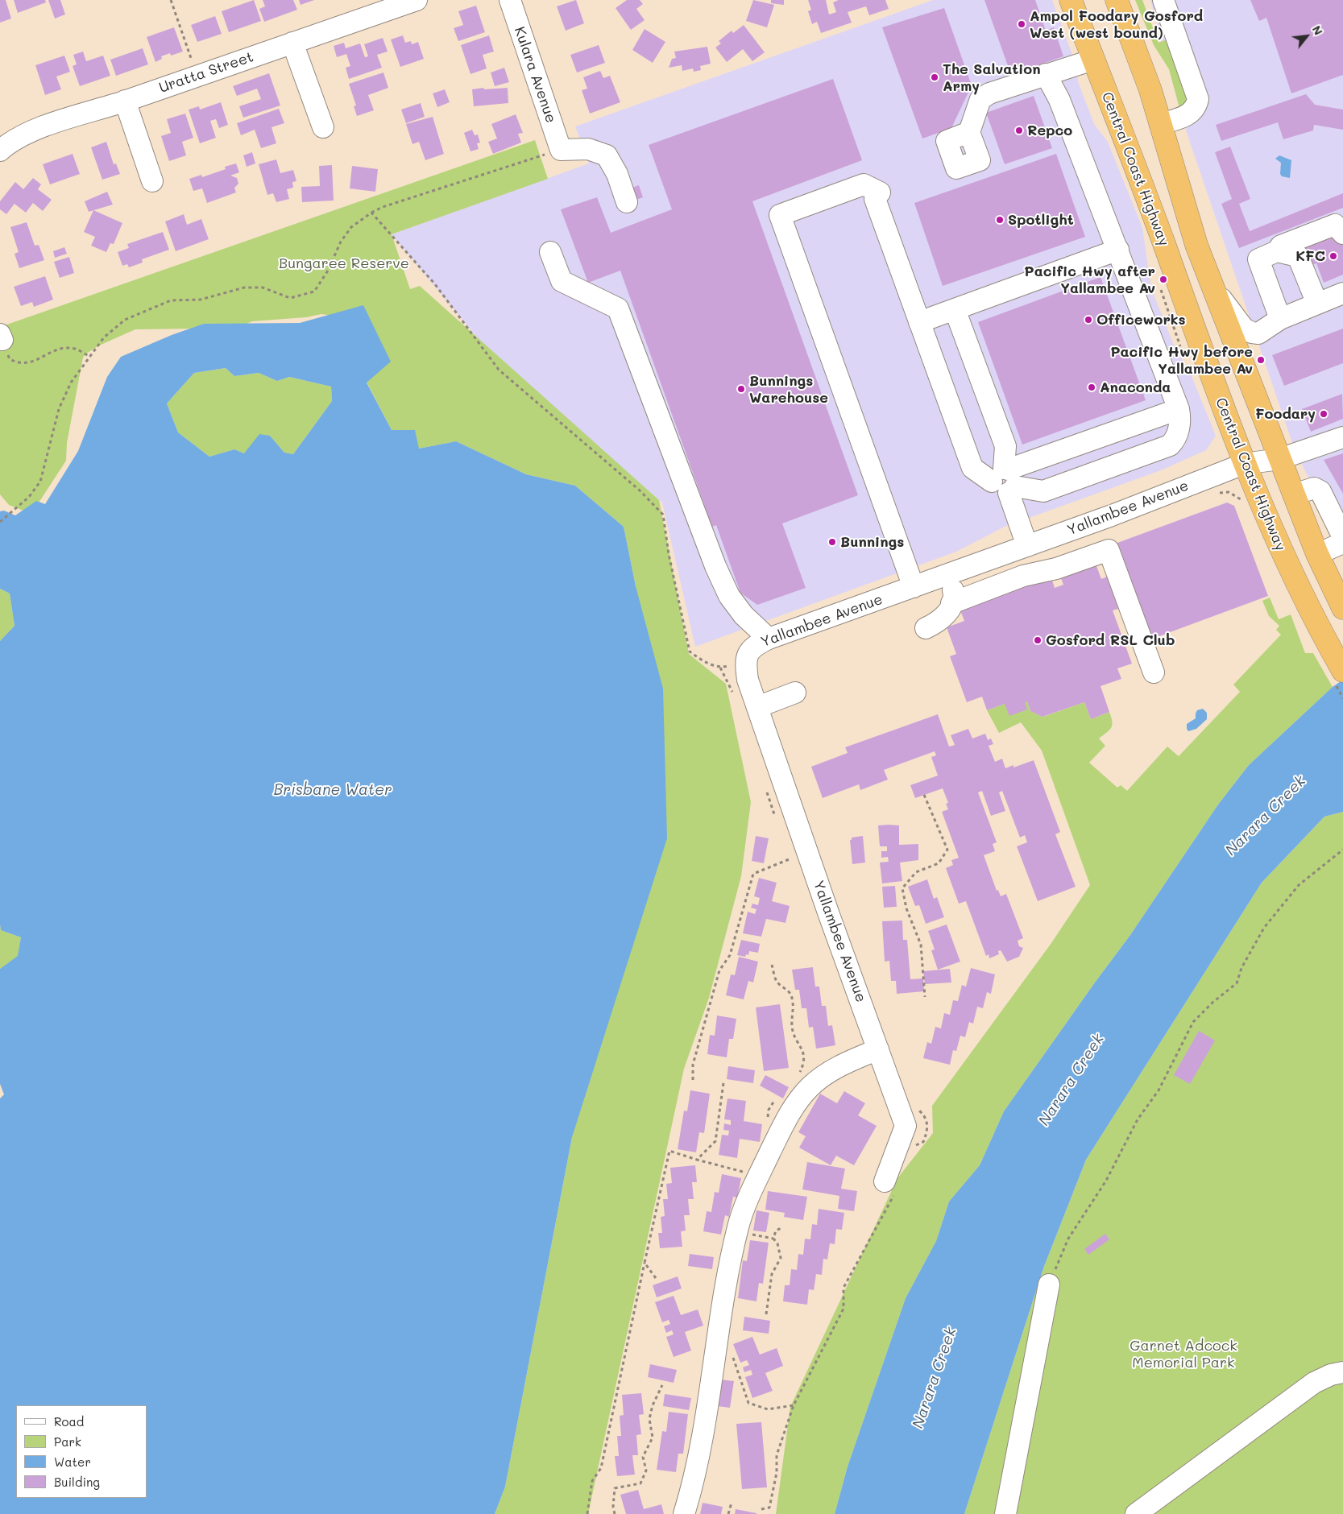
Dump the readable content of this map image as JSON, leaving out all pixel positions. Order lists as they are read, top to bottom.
{
  "streets": {
    "highway": ["Central Coast Highway"],
    "street": ["Uratta Street", "Kulara Avenue", "Yallambee Avenue"]
  },
  "crossings": [
    ["Central Coast Highway", "Yallambee Avenue"]
  ],
  "water": ["Brisbane Water", "Narara Creek"],
  "parks": ["Bungaree Reserve", "Garnet Adcock Memorial Park"],
  "places": [
    "Ampol Foodary Gosford West (west bound)",
    "The Salvation Army",
    "Repco",
    "Spotlight",
    "KFC",
    "Pacific Hwy after Yallambee Av",
    "Officeworks",
    "Pacific Hwy before Yallambee Av",
    "Anaconda",
    "Bunnings Warehouse",
    "Foodary",
    "Bunnings",
    "Gosford RSL Club"
  ],
  "legend": [
    "Road",
    "Park",
    "Water",
    "Building"
  ],
  "north": "top right"
}
